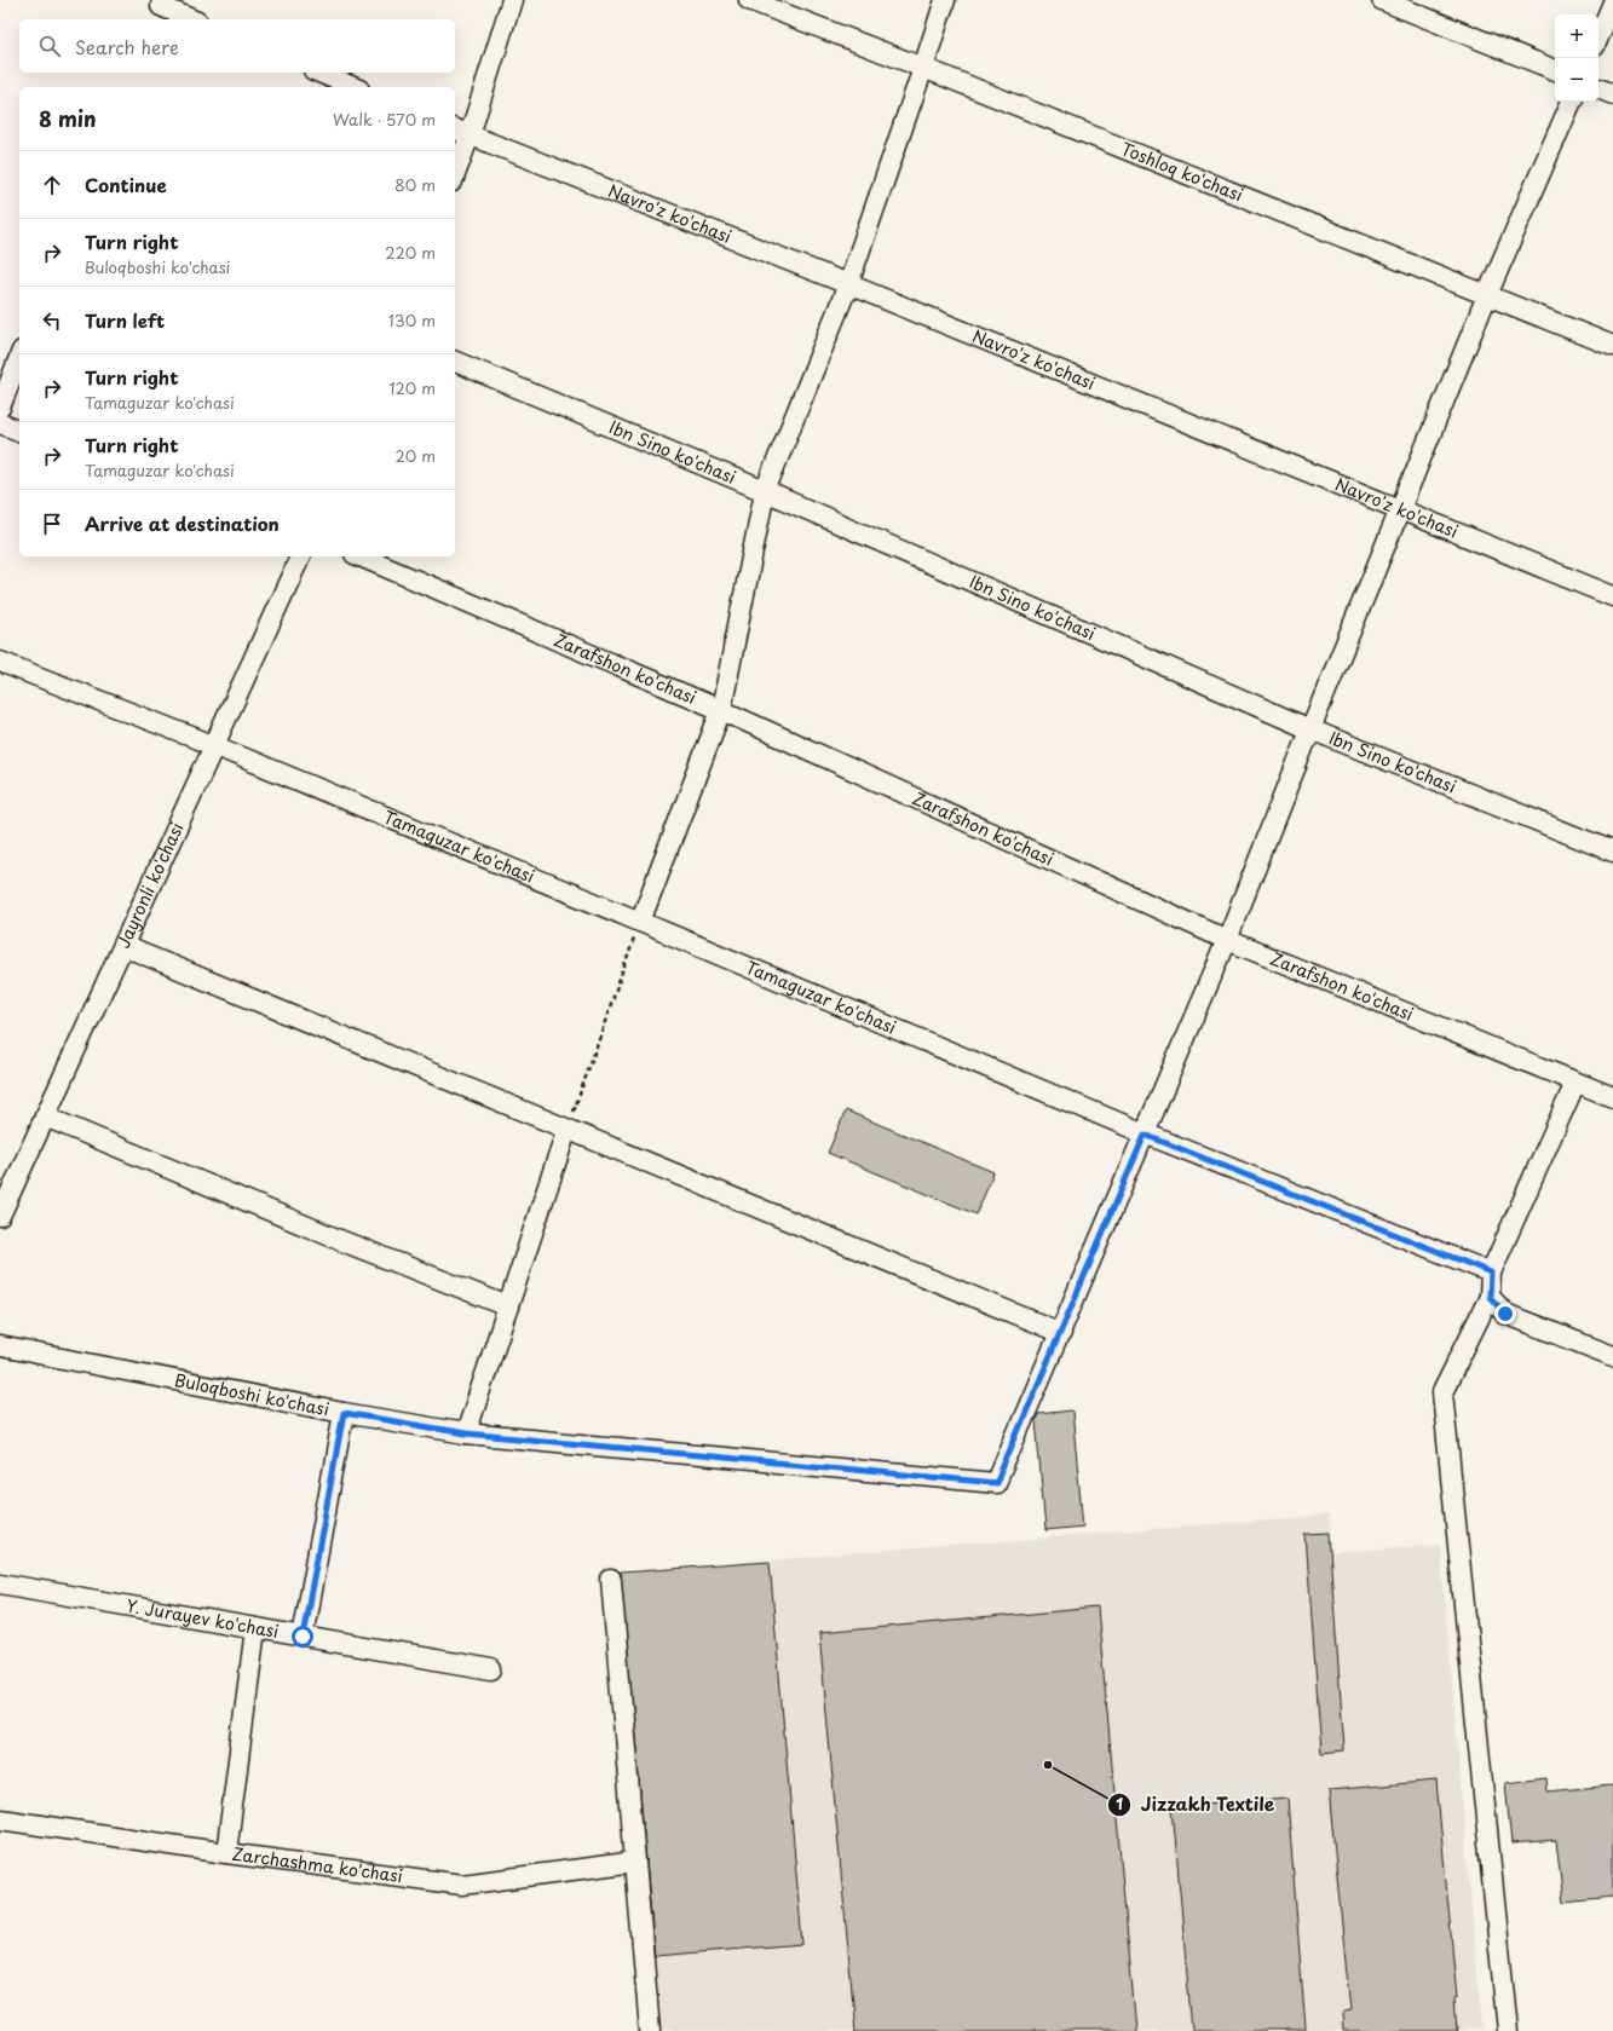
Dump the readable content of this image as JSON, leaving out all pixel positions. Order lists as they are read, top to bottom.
{
  "streets": {
    "street": [
      "Toshloq ko'chasi",
      "Navro'z ko'chasi",
      "Ibn Sino ko'chasi",
      "Zarafshon ko'chasi",
      "Tamaguzar ko'chasi",
      "Jayronli ko'chasi",
      "Buloqboshi ko'chasi",
      "Y. Jurayev ko'chasi",
      "Zarchashma ko'chasi"
    ]
  },
  "crossings": [
    ["Tamaguzar ko'chasi", "Jayronli ko'chasi"]
  ],
  "places": ["Jizzakh Textile"],
  "page": {
    "map_buttons": ["+", "−"],
    "search": "Search here",
    "heading": ["8 min", "Walk · 570 m"],
    "list": [
      ["Continue", "80 m"],
      ["Turn right", "Buloqboshi ko'chasi", "220 m"],
      ["Turn left", "130 m"],
      ["Turn right", "Tamaguzar ko'chasi", "120 m"],
      ["Turn right", "Tamaguzar ko'chasi", "20 m"],
      "Arrive at destination"
    ]
  }
}
